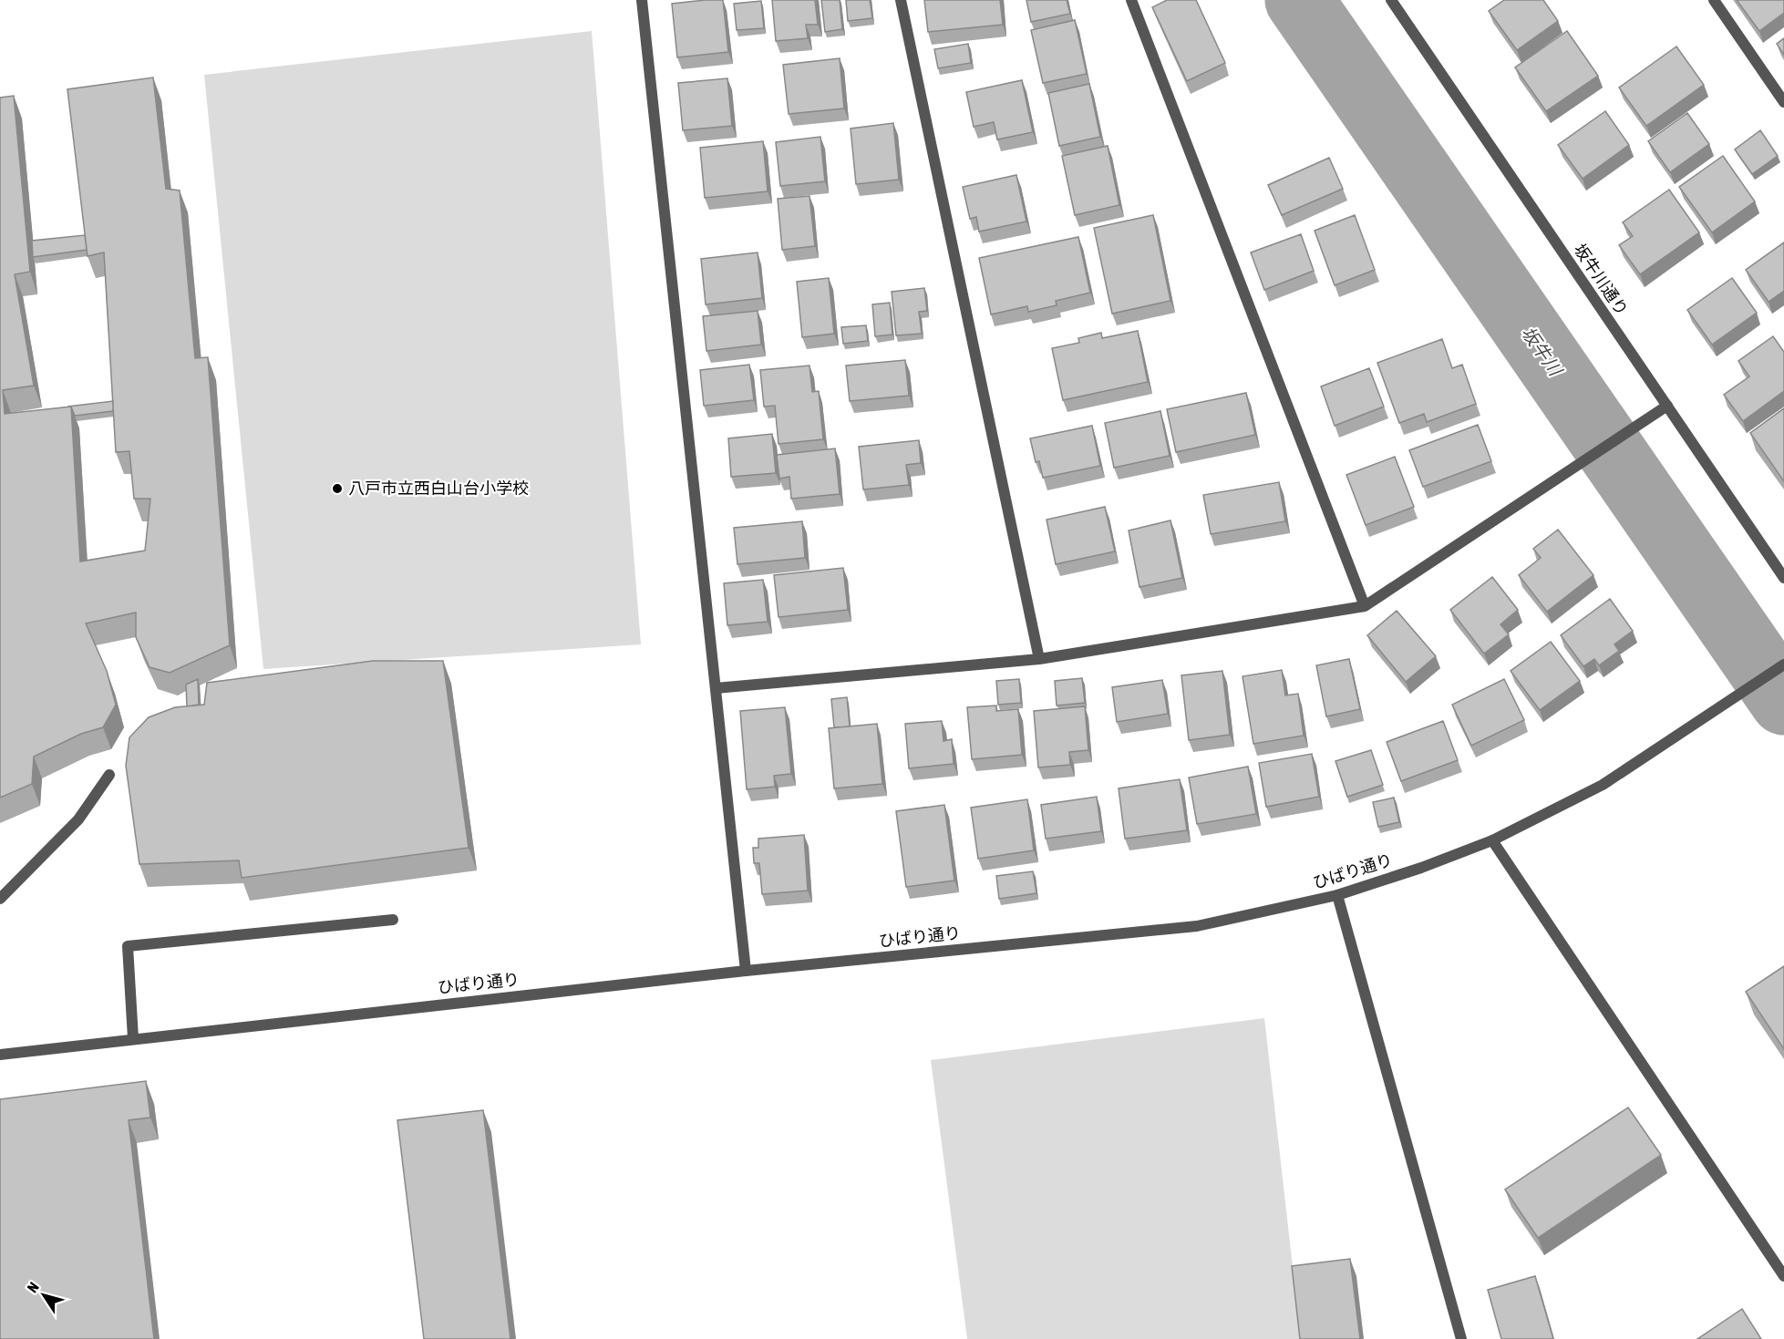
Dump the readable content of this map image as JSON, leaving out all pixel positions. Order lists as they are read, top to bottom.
{
  "streets": {
    "street": ["坂牛川通り", "ひばり通り"]
  },
  "water": ["坂牛川"],
  "places": ["八戸市立西白山台小学校"],
  "north": "top left"
}
